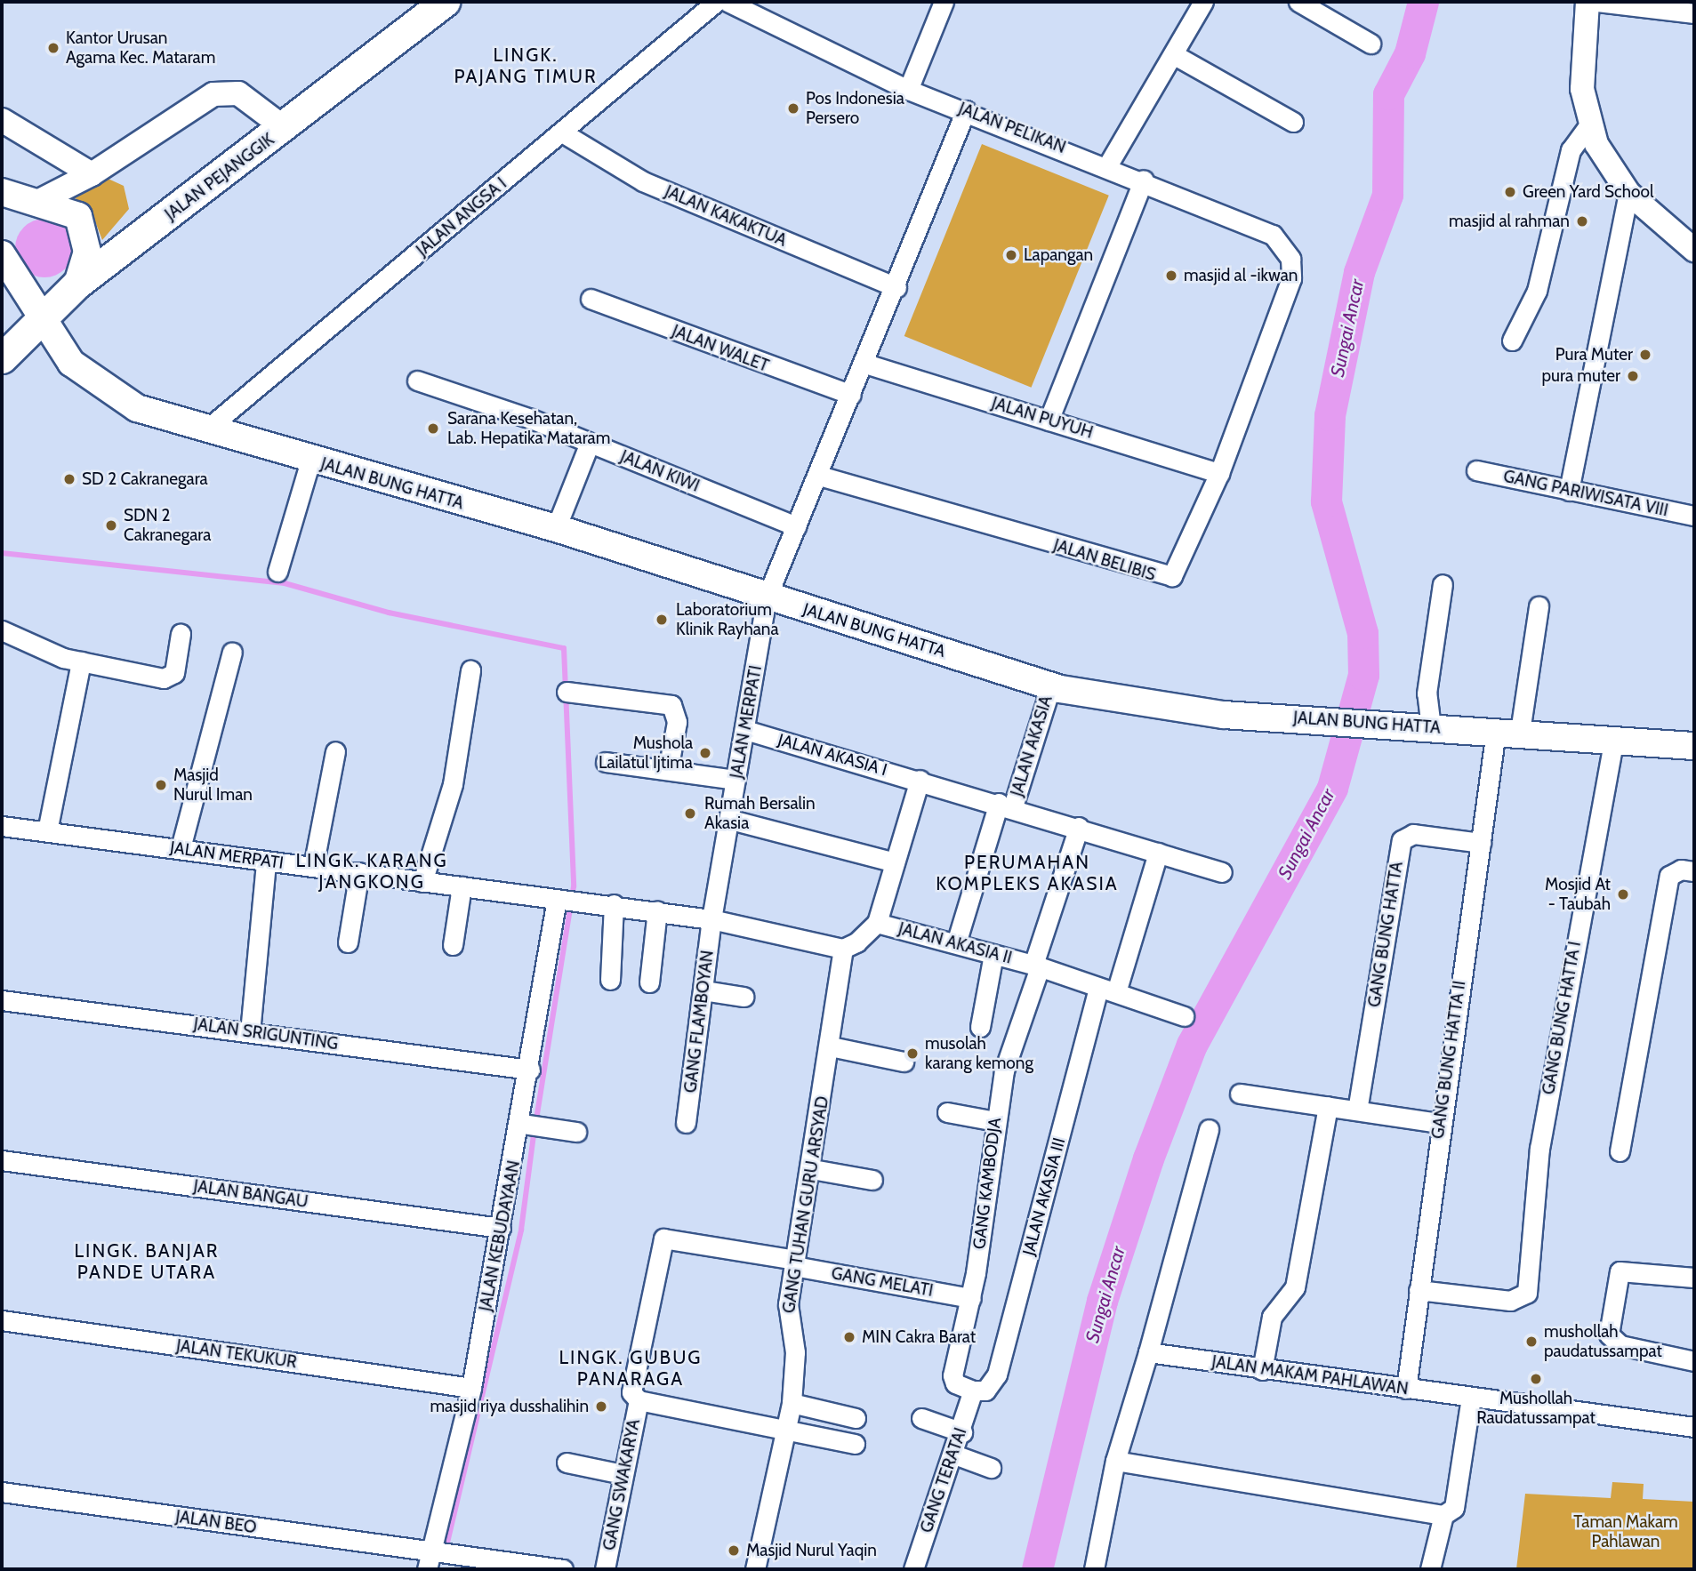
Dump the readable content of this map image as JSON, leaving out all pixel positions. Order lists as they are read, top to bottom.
{
  "streets": {
    "main road": ["JALAN PEJANGGIK", "JALAN BUNG HATTA"],
    "street": [
      "JALAN PELIKAN",
      "JALAN KAKAKTUA",
      "JALAN ANGSA I",
      "JALAN WALET",
      "JALAN PUYUH",
      "JALAN KIWI",
      "GANG PARIWISATA VIII",
      "JALAN BELIBIS",
      "JALAN MERPATI",
      "JALAN AKASIA",
      "JALAN AKASIA I",
      "GANG BUNG HATTA",
      "JALAN AKASIA II",
      "GANG BUNG HATTA I",
      "GANG FLAMBOYAN",
      "JALAN SRIGUNTING",
      "GANG BUNG HATTA II",
      "GANG KAMBODJA",
      "JALAN BANGAU",
      "JALAN AKASIA III",
      "GANG TUHAN GURU ARSYAD",
      "JALAN KEBUDAYAAN",
      "GANG MELATI",
      "JALAN TEKUKUR",
      "JALAN MAKAM PAHLAWAN",
      "GANG TERATAI",
      "GANG SWAKARYA",
      "JALAN BEO"
    ]
  },
  "crossings": [
    ["JALAN PELIKAN", "JALAN BELIBIS"],
    ["JALAN PEJANGGIK", "JALAN BUNG HATTA"],
    ["JALAN KAKAKTUA", "JALAN ANGSA I"],
    ["JALAN ANGSA I", "JALAN BUNG HATTA"],
    ["JALAN PUYUH", "JALAN BELIBIS"],
    ["JALAN BUNG HATTA", "JALAN MERPATI"],
    ["JALAN BUNG HATTA", "JALAN AKASIA"],
    ["JALAN BUNG HATTA", "GANG BUNG HATTA I"],
    ["JALAN BUNG HATTA", "GANG BUNG HATTA II"],
    ["JALAN MERPATI", "JALAN AKASIA I"],
    ["JALAN MERPATI", "GANG FLAMBOYAN"],
    ["JALAN MERPATI", "GANG TUHAN GURU ARSYAD"],
    ["JALAN MERPATI", "JALAN KEBUDAYAAN"],
    ["JALAN AKASIA", "JALAN AKASIA I"],
    ["JALAN AKASIA I", "JALAN AKASIA II"],
    ["GANG BUNG HATTA", "GANG BUNG HATTA II"],
    ["JALAN AKASIA II", "GANG KAMBODJA"],
    ["JALAN AKASIA II", "JALAN AKASIA III"],
    ["GANG BUNG HATTA I", "GANG BUNG HATTA II"],
    ["JALAN SRIGUNTING", "JALAN KEBUDAYAAN"],
    ["GANG BUNG HATTA II", "JALAN MAKAM PAHLAWAN"],
    ["GANG KAMBODJA", "JALAN AKASIA III"],
    ["GANG KAMBODJA", "GANG MELATI"],
    ["GANG KAMBODJA", "GANG TERATAI"],
    ["JALAN BANGAU", "JALAN KEBUDAYAAN"],
    ["JALAN AKASIA III", "GANG TERATAI"],
    ["GANG TUHAN GURU ARSYAD", "GANG MELATI"],
    ["JALAN KEBUDAYAAN", "JALAN TEKUKUR"],
    ["JALAN KEBUDAYAAN", "JALAN BEO"],
    ["GANG MELATI", "GANG SWAKARYA"]
  ],
  "districts": [
    "LINGK. PAJANG TIMUR",
    "LINGK. KARANG JANGKONG",
    "PERUMAHAN KOMPLEKS AKASIA",
    "LINGK. BANJAR PANDE UTARA",
    "LINGK. GUBUG PANARAGA"
  ],
  "water": ["Sungai Ancar"],
  "parks": ["Taman Makam Pahlawan"],
  "places": [
    "Kantor Urusan Agama Kec. Mataram",
    "Pos Indonesia Persero",
    "Green Yard School",
    "masjid al rahman",
    "Lapangan",
    "masjid al -ikwan",
    "Pura Muter",
    "pura muter",
    "Sarana Kesehatan, Lab. Hepatika Mataram",
    "SD 2 Cakranegara",
    "SDN 2 Cakranegara",
    "Laboratorium Klinik Rayhana",
    "Mushola Lailatul Ijtima",
    "Masjid Nurul Iman",
    "Rumah Bersalin Akasia",
    "Mosjid At - Taubah",
    "musolah karang kemong",
    "MIN Cakra Barat",
    "mushollah paudatussampat",
    "Mushollah Raudatussampat",
    "masjid riya dusshalihin",
    "Masjid Nurul Yaqin"
  ]
}
